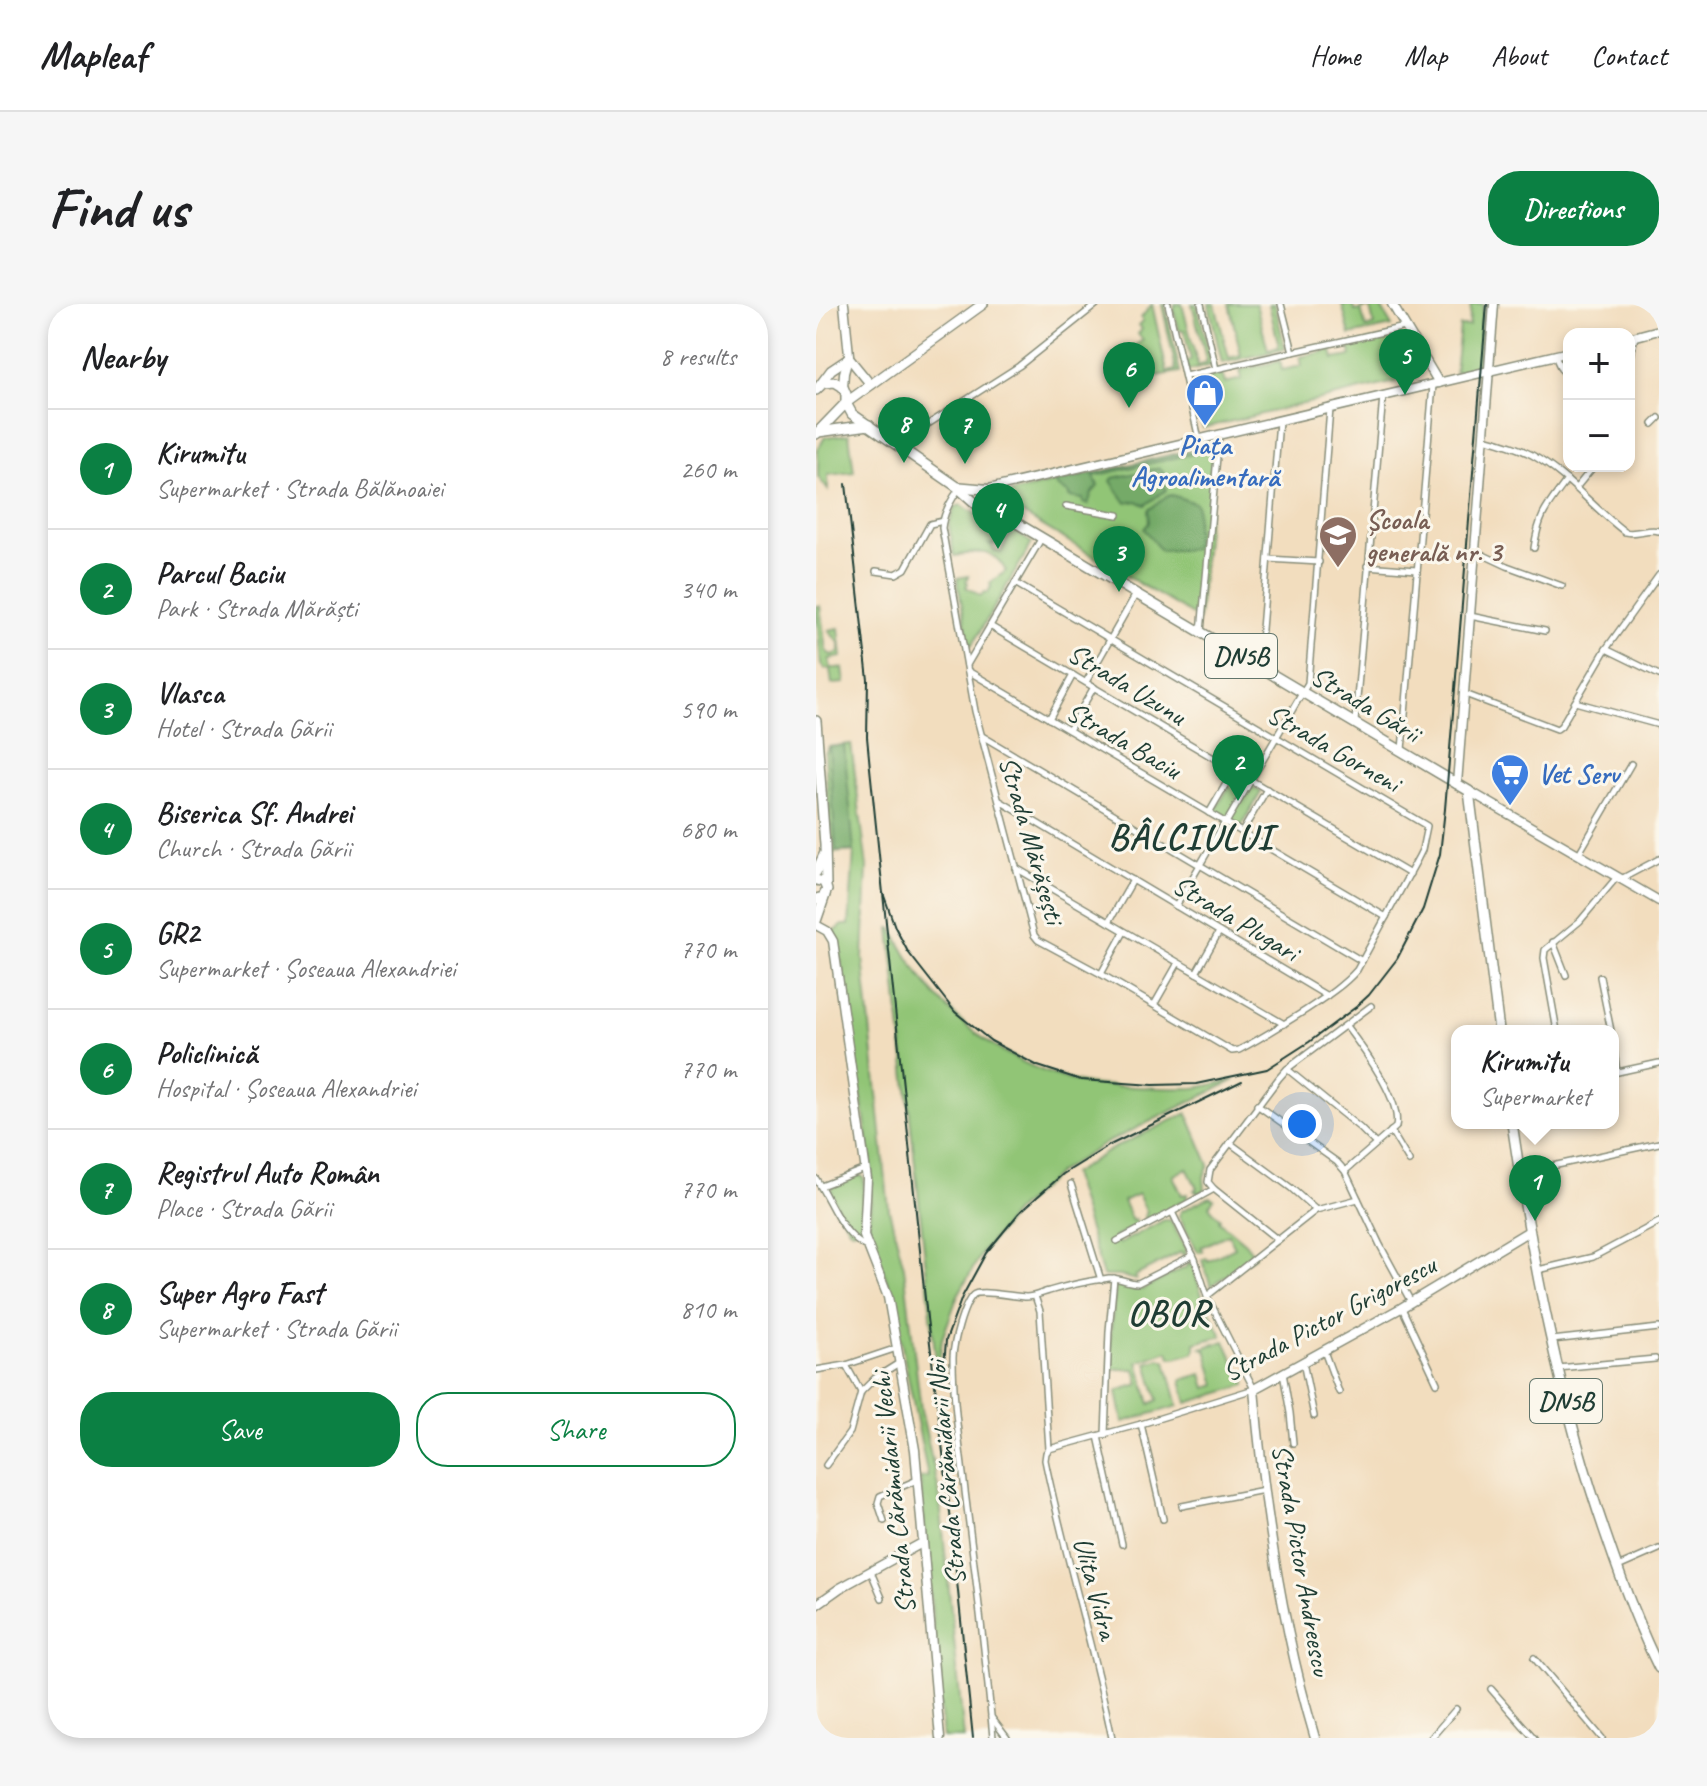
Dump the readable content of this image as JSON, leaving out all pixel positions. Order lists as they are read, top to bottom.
{
  "streets": {
    "main road": ["DN5B", "Strada Gării"],
    "street": [
      "Strada Uzunu",
      "Strada Baciu",
      "Strada Gorneni",
      "Strada Mărășești",
      "Strada Plugari",
      "Strada Pictor Grigorescu",
      "Strada Cărămidarii Noi",
      "Strada Cărămidarii Vechi",
      "Strada Pictor Andreescu",
      "Ulița Vidra"
    ]
  },
  "crossings": [
    ["DN5B", "Strada Gării"],
    ["DN5B", "Strada Pictor Grigorescu"],
    ["Strada Uzunu", "Strada Gorneni"],
    ["Strada Baciu", "Strada Mărășești"],
    ["Strada Mărășești", "Strada Plugari"],
    ["Strada Pictor Grigorescu", "Strada Pictor Andreescu"],
    ["Strada Pictor Grigorescu", "Ulița Vidra"],
    ["Strada Cărămidarii Noi", "Ulița Vidra"]
  ],
  "districts": ["BÂLCIULUI", "OBOR"],
  "places": {
    "shop": ["Piața Agroalimentară"],
    "school or university": ["Școala generală nr. 3"],
    "supermarket": ["Vet Serv"]
  },
  "page": {
    "header": "Mapleaf",
    "nav": [
      "Home",
      "Map",
      "About",
      "Contact"
    ],
    "buttons": [
      "Directions",
      ["Save", "Share"]
    ],
    "title": "Find us",
    "heading": ["Nearby", "8 results"],
    "map_buttons": ["+", "−"],
    "pins": [
      "5",
      "6",
      "8",
      "7",
      "4",
      "3",
      "2",
      "1"
    ],
    "list": [
      {
        "mark": "1",
        "name": "Kirumitu",
        "note": "Supermarket · Strada Bălănoaiei",
        "value": "260 m"
      },
      {
        "mark": "2",
        "name": "Parcul Baciu",
        "note": "Park · Strada Mărăști",
        "value": "340 m"
      },
      {
        "mark": "3",
        "name": "Vlasca",
        "note": "Hotel · Strada Gării",
        "value": "590 m"
      },
      {
        "mark": "4",
        "name": "Biserica Sf. Andrei",
        "note": "Church · Strada Gării",
        "value": "680 m"
      },
      {
        "mark": "5",
        "name": "GR2",
        "note": "Supermarket · Șoseaua Alexandriei",
        "value": "770 m"
      },
      {
        "mark": "6",
        "name": "Policlinică",
        "note": "Hospital · Șoseaua Alexandriei",
        "value": "770 m"
      },
      {
        "mark": "7",
        "name": "Registrul Auto Român",
        "note": "Place · Strada Gării",
        "value": "770 m"
      },
      {
        "mark": "8",
        "name": "Super Agro Fast",
        "note": "Supermarket · Strada Gării",
        "value": "810 m"
      }
    ],
    "popup": ["Kirumitu", "Supermarket"]
  }
}
